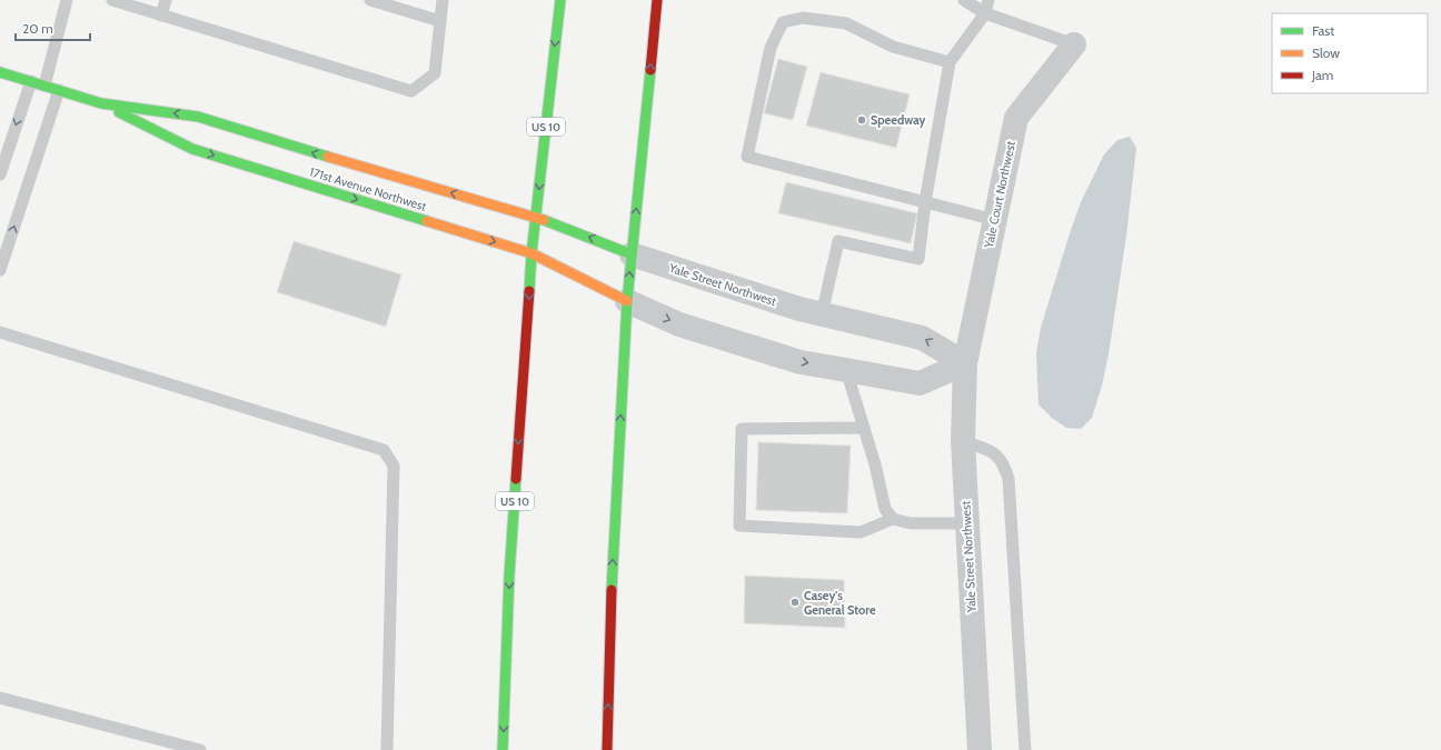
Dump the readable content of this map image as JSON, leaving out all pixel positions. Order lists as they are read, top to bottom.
{
  "streets": {
    "main road": ["US 10", "171st Avenue Northwest"],
    "street": ["Yale Court Northwest", "Yale Street Northwest"]
  },
  "crossings": [
    ["US 10", "171st Avenue Northwest"],
    ["171st Avenue Northwest", "Yale Street Northwest"],
    ["Yale Court Northwest", "Yale Street Northwest"]
  ],
  "places": ["Speedway", "Casey's General Store"],
  "legend": ["Fast", "Slow", "Jam"],
  "scale_bar": "20 m"
}
